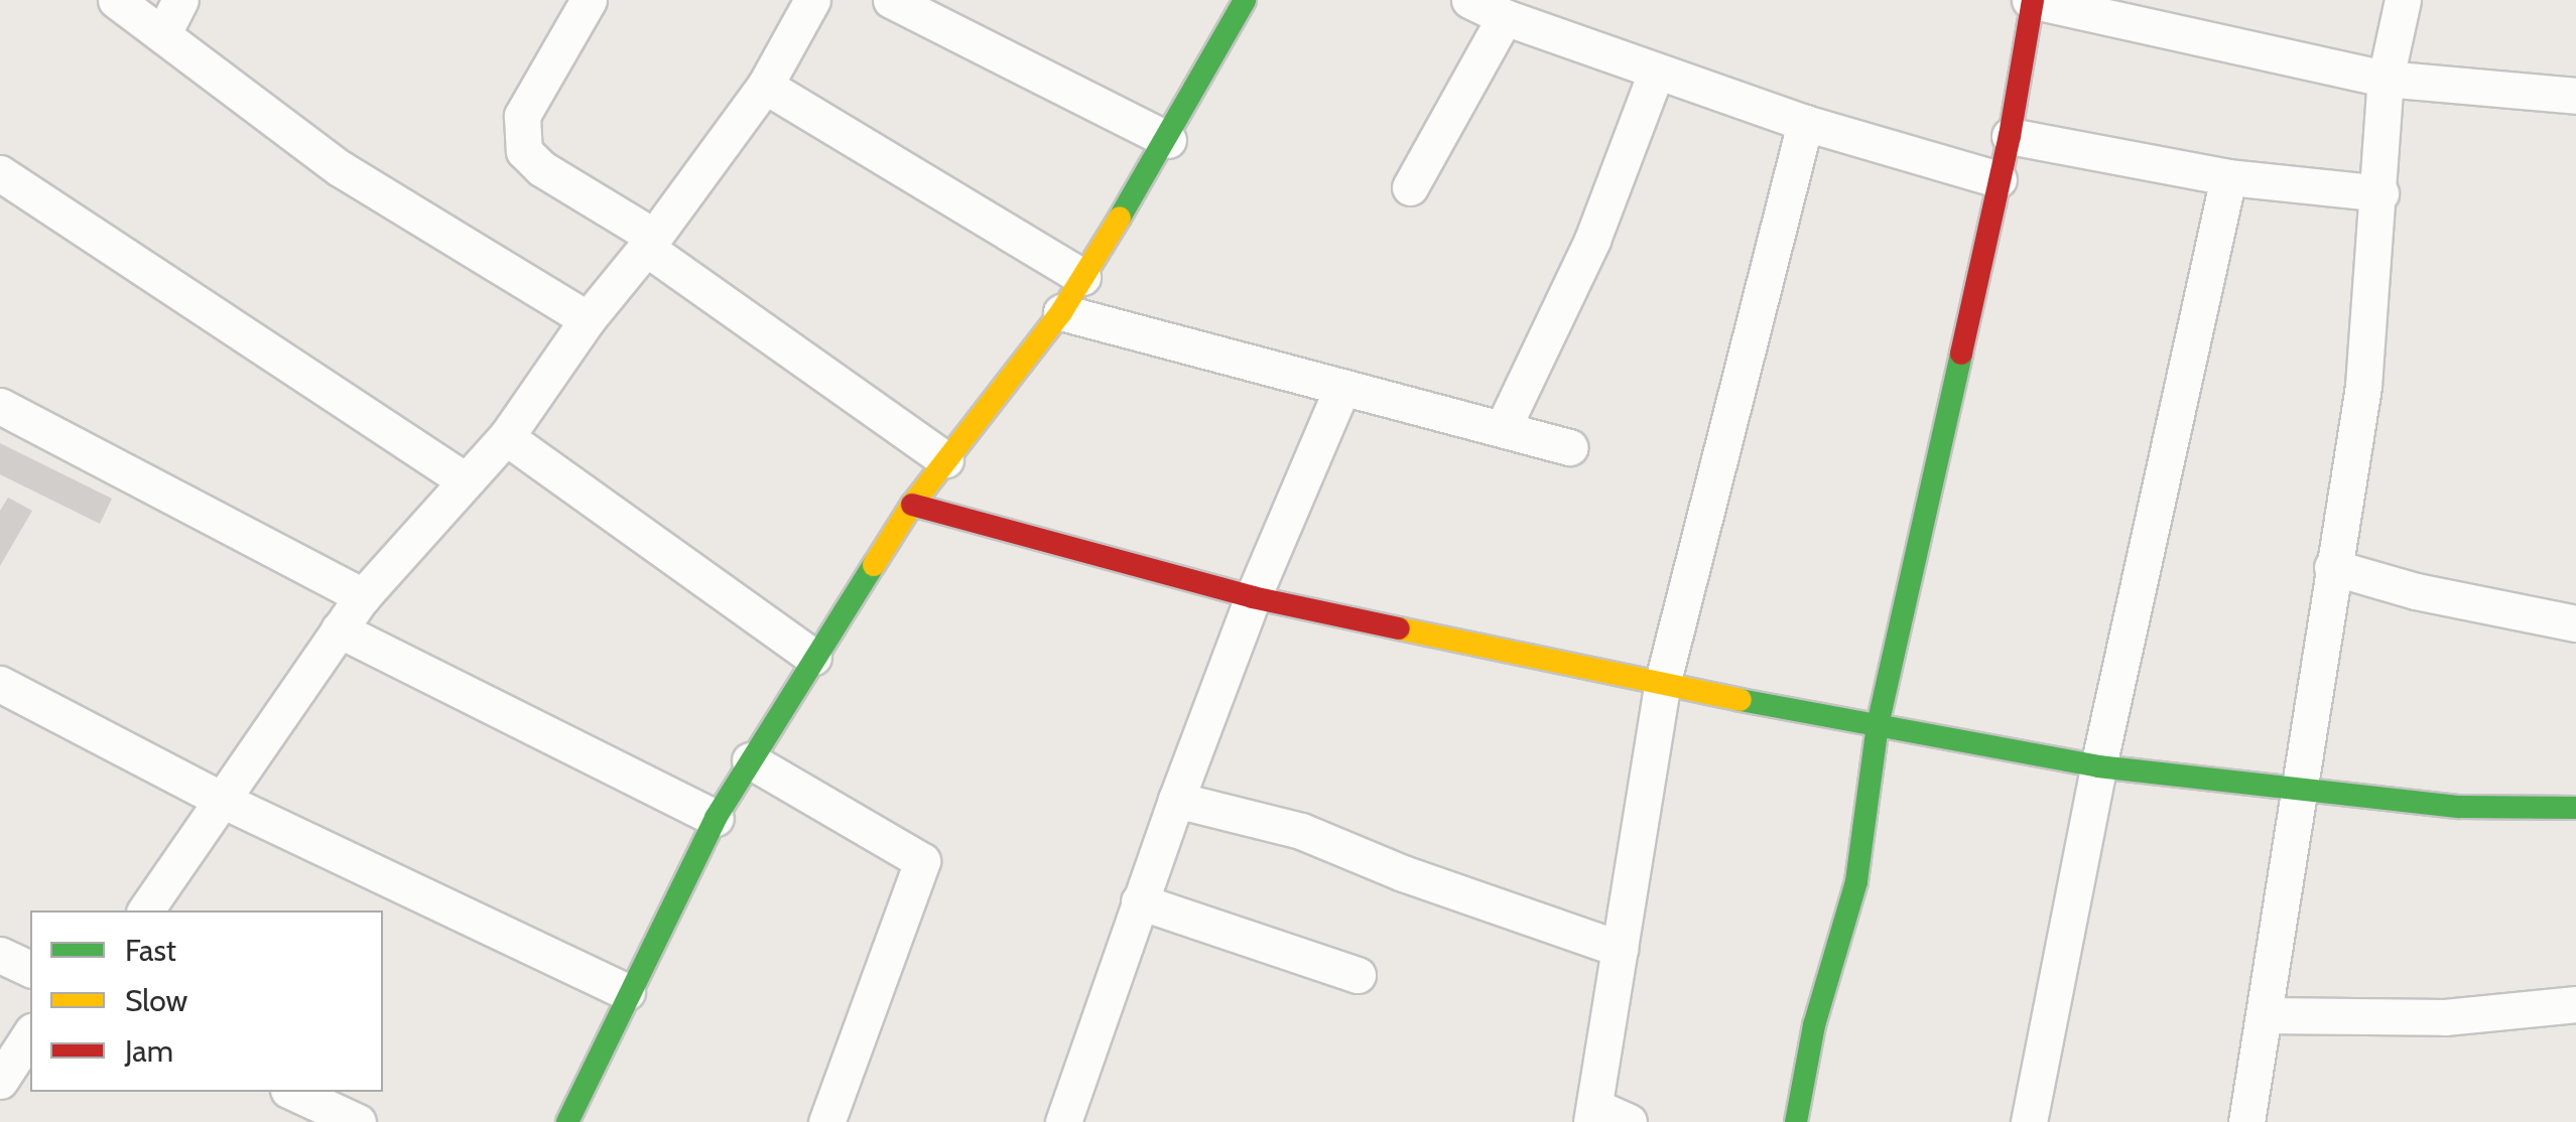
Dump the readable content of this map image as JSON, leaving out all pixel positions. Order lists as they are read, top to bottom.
{
  "legend": ["Fast", "Slow", "Jam"]
}
